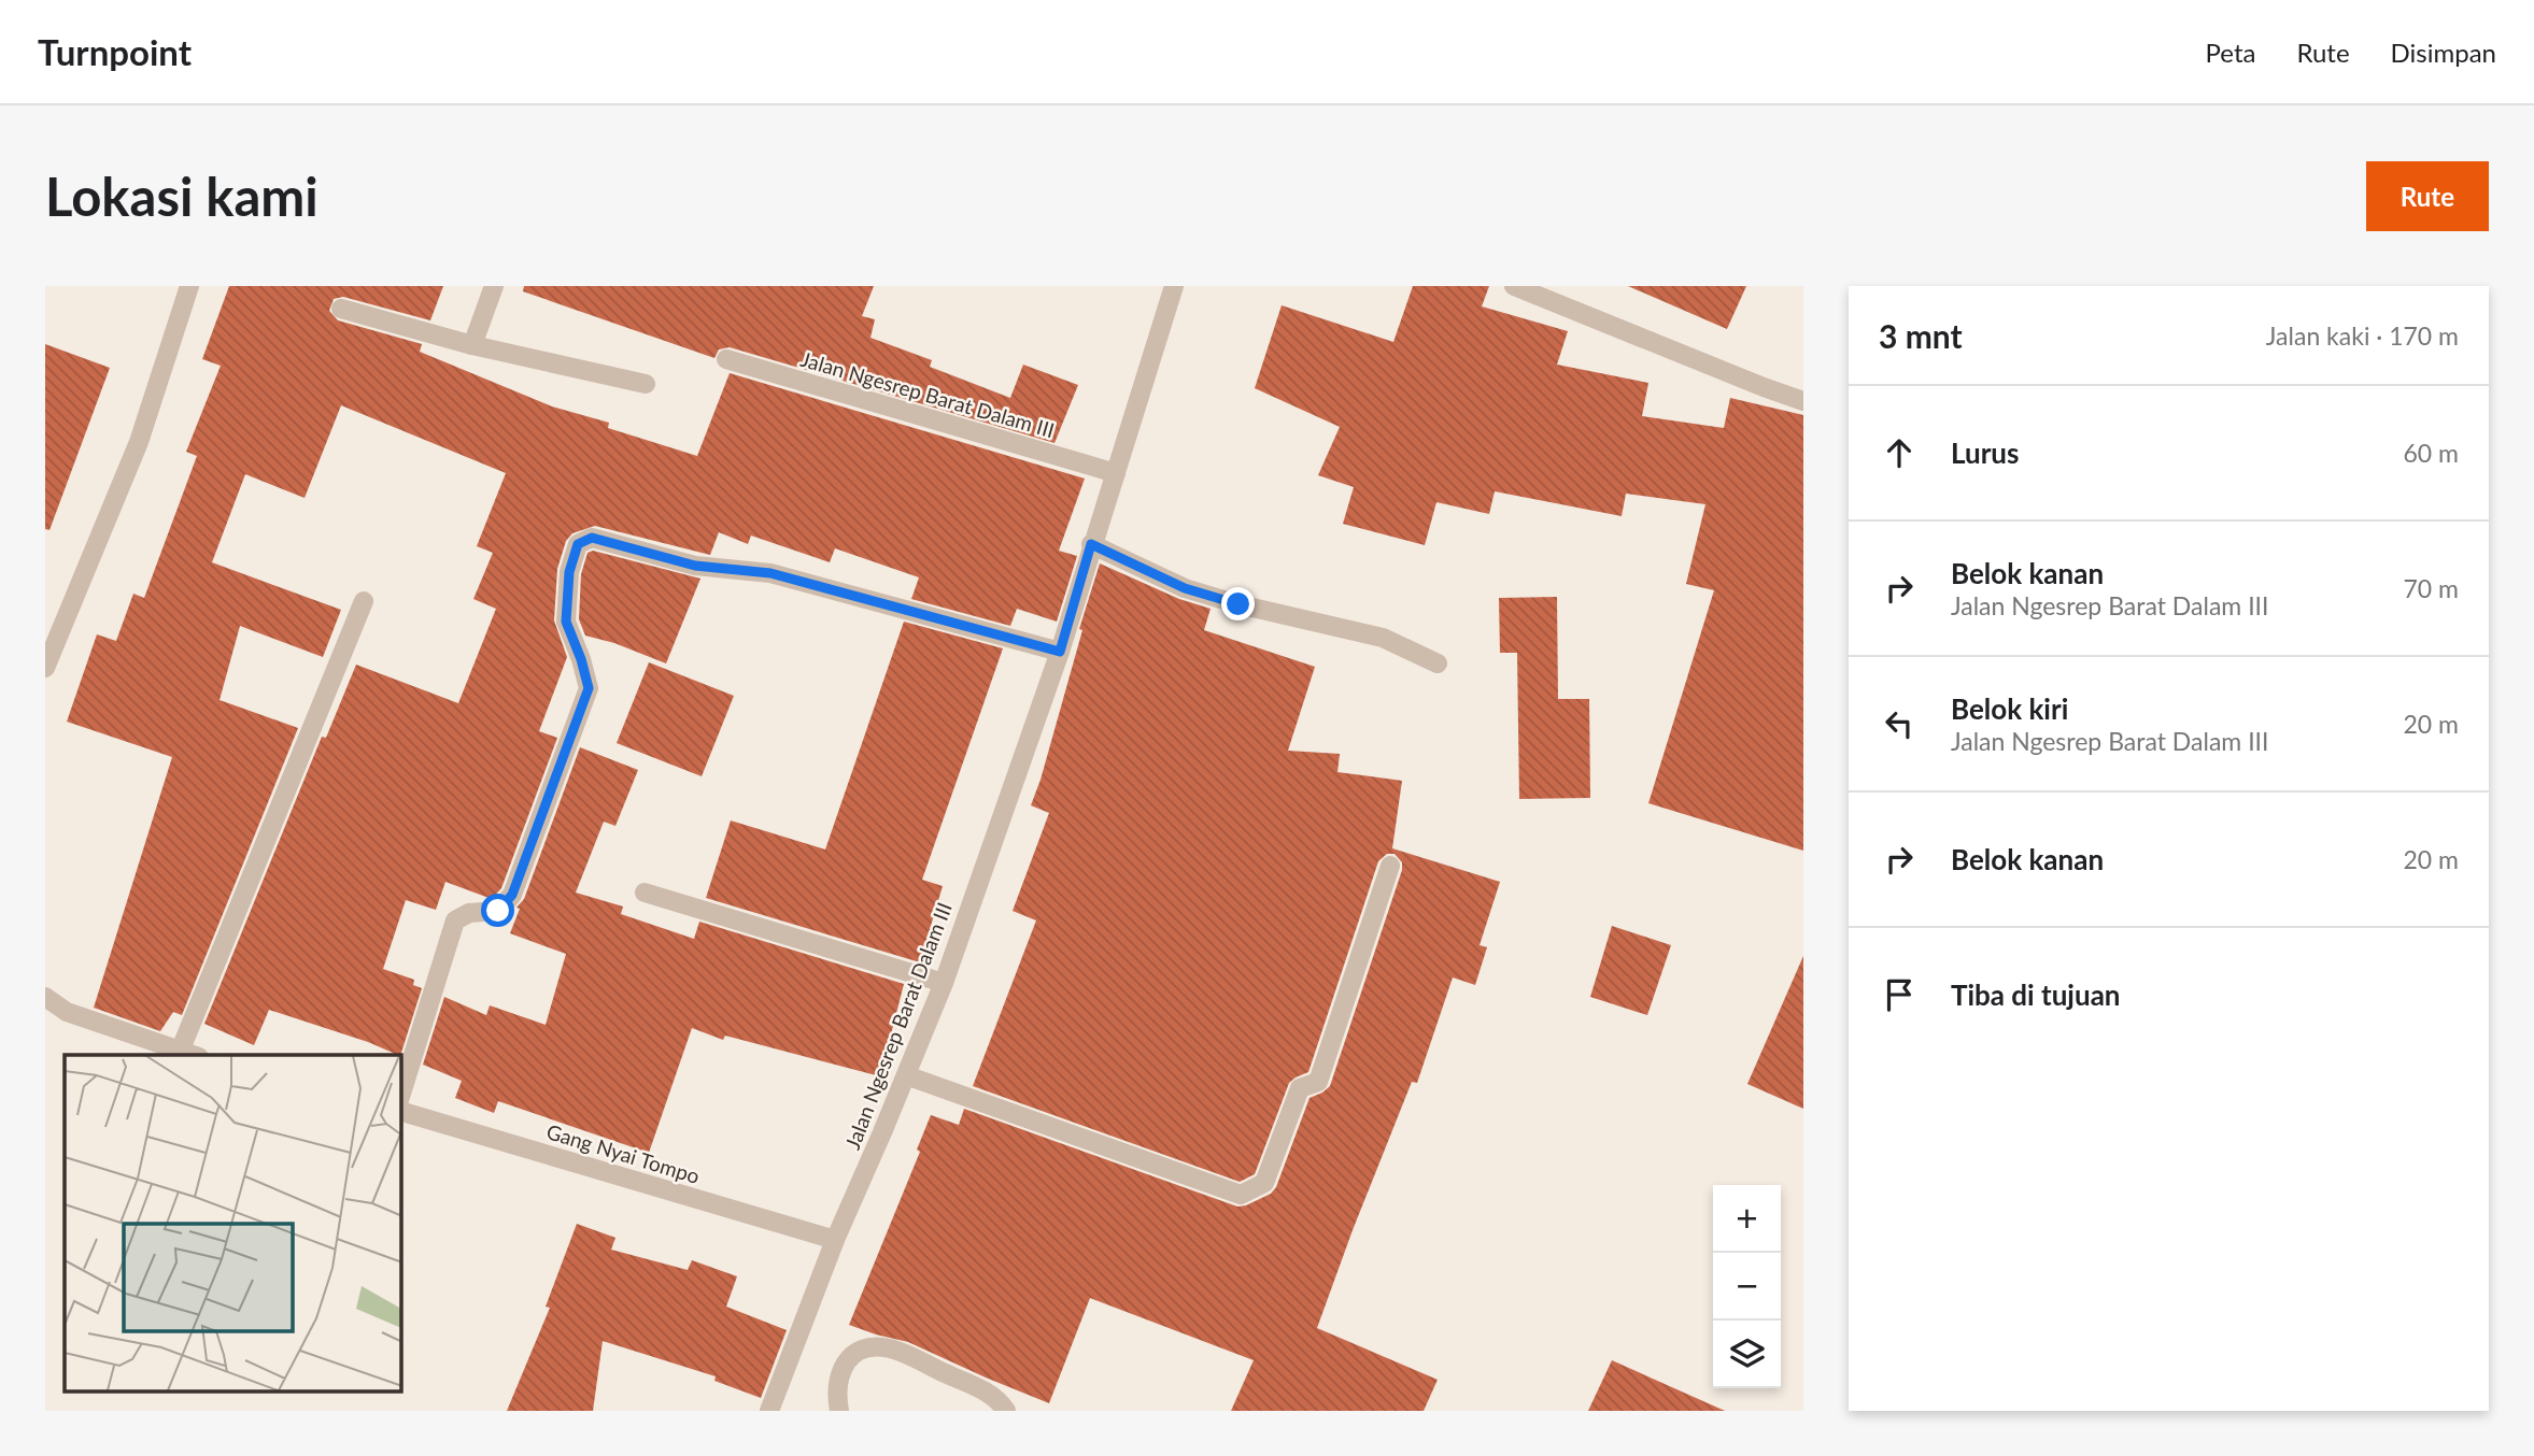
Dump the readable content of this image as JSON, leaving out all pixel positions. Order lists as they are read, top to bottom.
{
  "streets": {
    "street": ["Jalan Ngesrep Barat Dalam III", "Gang Nyai Tompo"]
  },
  "crossings": [
    ["Jalan Ngesrep Barat Dalam III", "Gang Nyai Tompo"]
  ],
  "page": {
    "header": "Turnpoint",
    "nav": ["Peta", "Rute", "Disimpan"],
    "buttons": "Rute",
    "title": "Lokasi kami",
    "heading": ["3 mnt", "Jalan kaki · 170 m"],
    "list": [
      ["Lurus", "60 m"],
      ["Belok kanan", "Jalan Ngesrep Barat Dalam III", "70 m"],
      ["Belok kiri", "Jalan Ngesrep Barat Dalam III", "20 m"],
      ["Belok kanan", "20 m"],
      "Tiba di tujuan"
    ],
    "map_buttons": ["+", "−"]
  }
}
